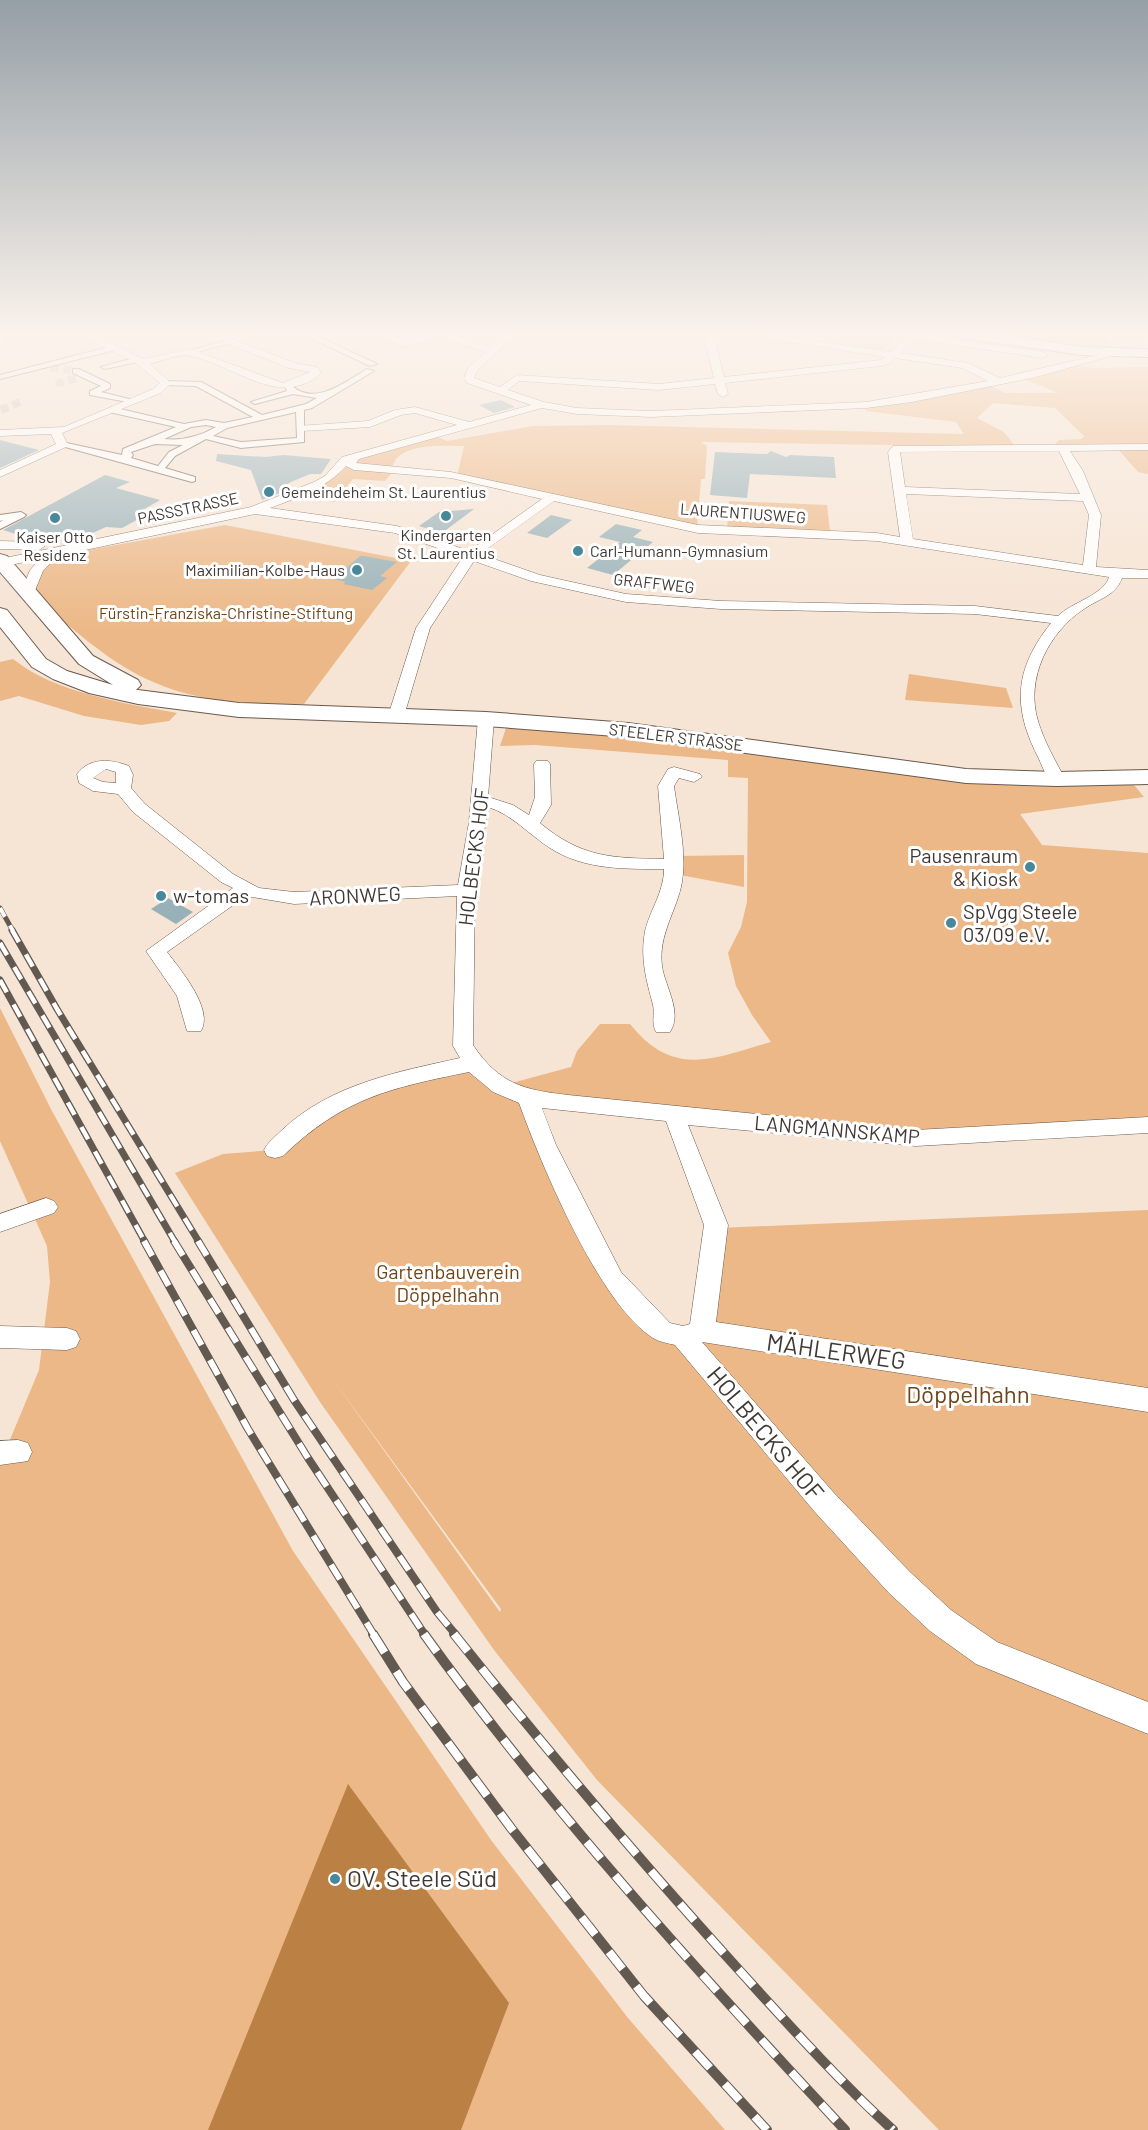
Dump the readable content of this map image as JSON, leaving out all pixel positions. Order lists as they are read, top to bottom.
{
  "streets": {
    "main road": ["STEELER STRASSE"],
    "street": [
      "PASSSTRASSE",
      "LAURENTIUSWEG",
      "GRAFFWEG",
      "HOLBECKS HOF",
      "ARONWEG",
      "LANGMANNSKAMP",
      "MÄHLERWEG"
    ]
  },
  "crossings": [
    ["PASSSTRASSE", "LAURENTIUSWEG"],
    ["PASSSTRASSE", "GRAFFWEG"],
    ["PASSSTRASSE", "STEELER STRASSE"],
    ["STEELER STRASSE", "HOLBECKS HOF"],
    ["HOLBECKS HOF", "ARONWEG"],
    ["HOLBECKS HOF", "LANGMANNSKAMP"],
    ["HOLBECKS HOF", "MÄHLERWEG"]
  ],
  "parks": ["Fürstin-Franziska-Christine-Stiftung", "Gartenbauverein Döppelhahn", "Döppelhahn"],
  "places": [
    "Gemeindeheim St. Laurentius",
    "Kindergarten St. Laurentius",
    "Kaiser Otto Residenz",
    "Carl-Humann-Gymnasium",
    "Maximilian-Kolbe-Haus",
    "Pausenraum & Kiosk",
    "w-tomas",
    "SpVgg Steele 03/09 e.V.",
    "OV. Steele Süd"
  ]
}
